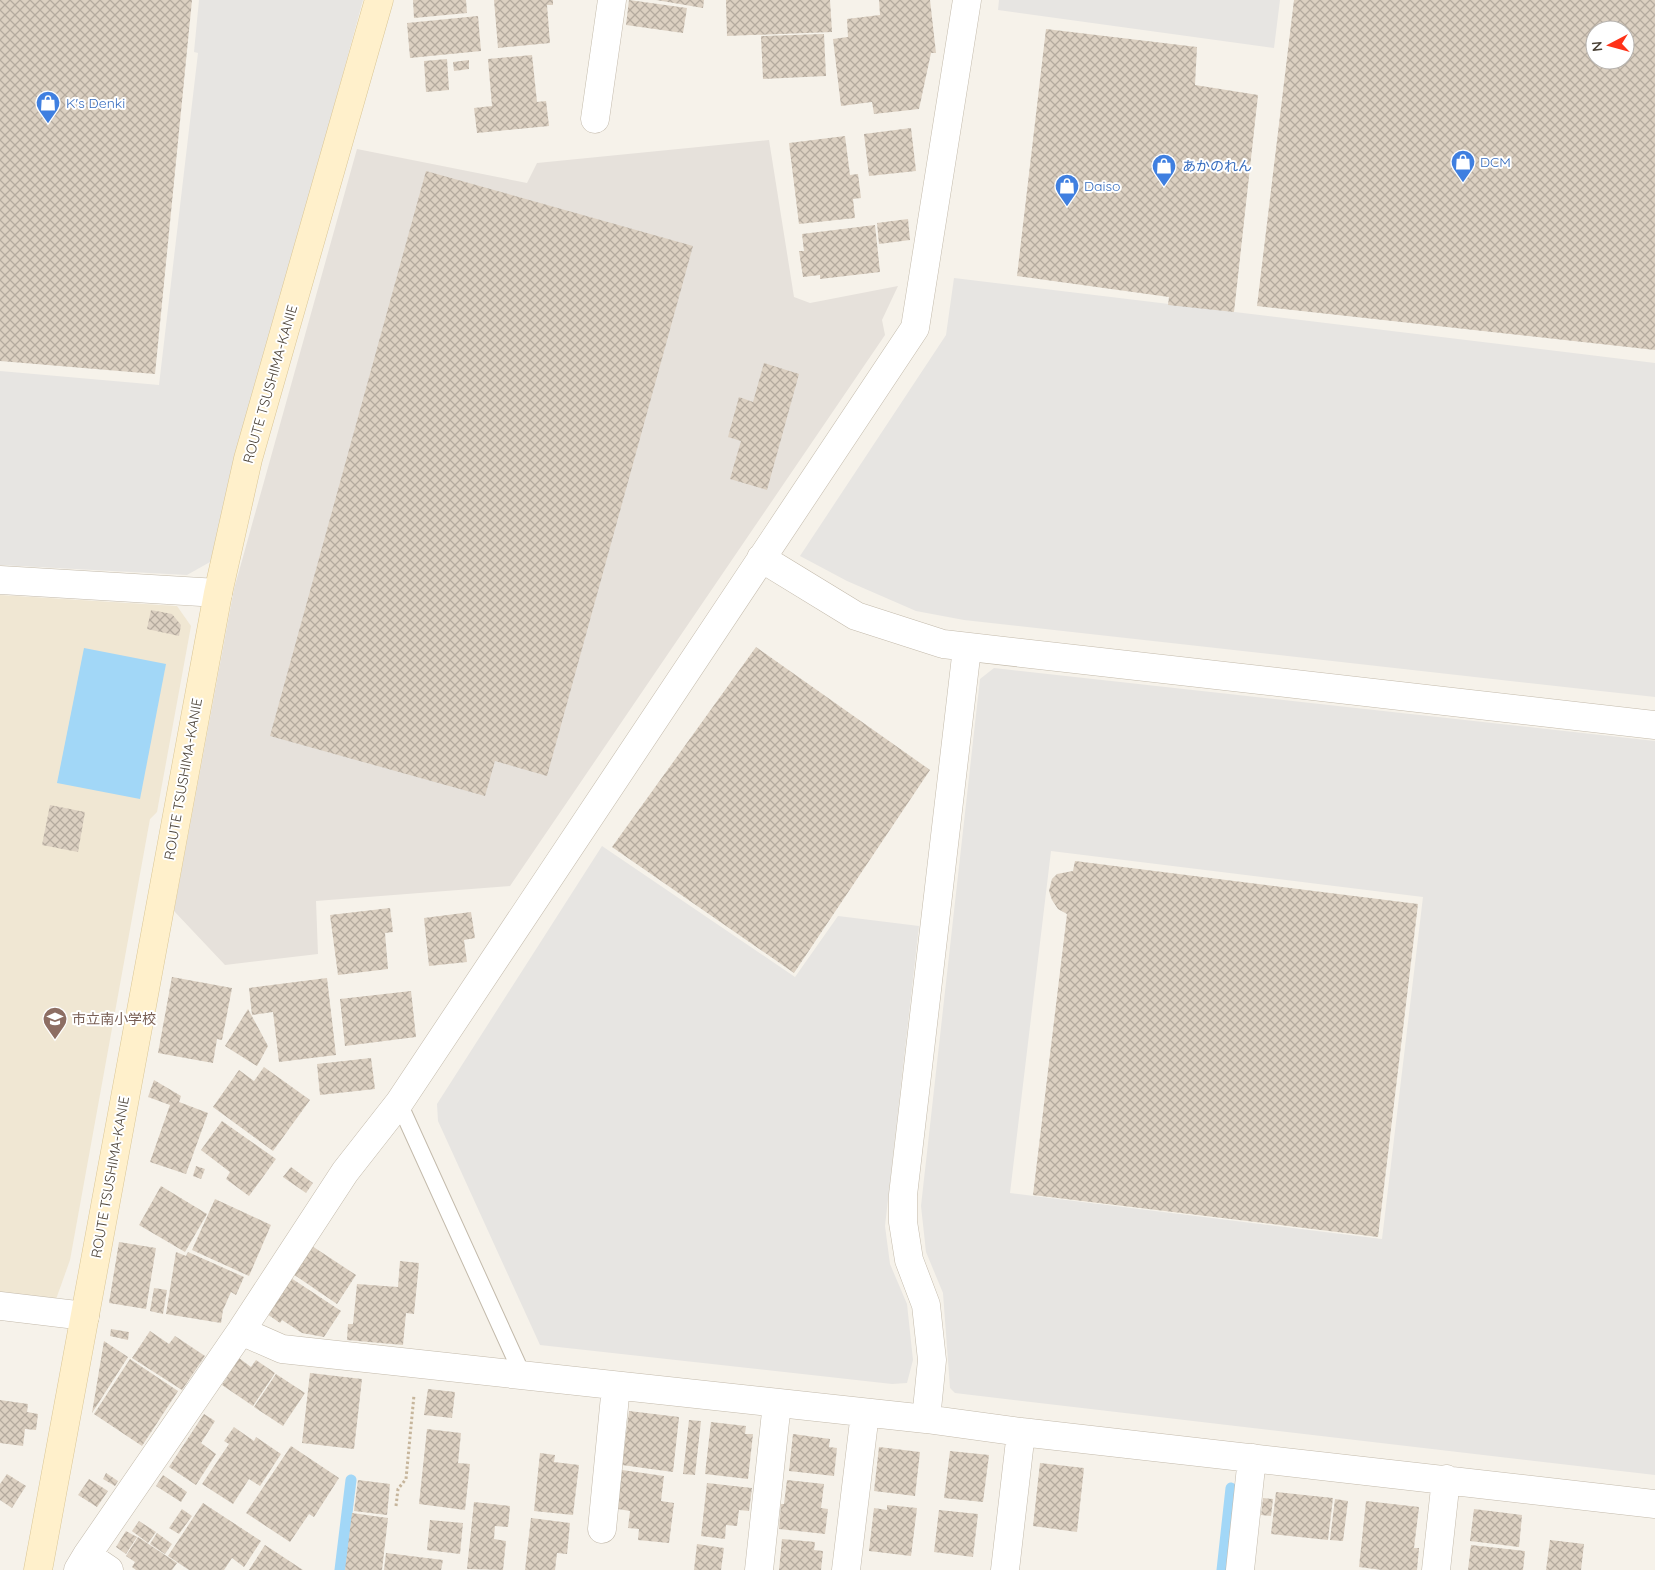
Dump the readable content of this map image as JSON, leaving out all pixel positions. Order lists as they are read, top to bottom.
{
  "streets": {
    "main road": ["ROUTE TSUSHIMA-KANIE"]
  },
  "places": {
    "shop": [
      "K's Denki",
      "DCM",
      "あかのれん",
      "Daiso"
    ],
    "school or university": ["市立南小学校"]
  },
  "north": "left"
}
